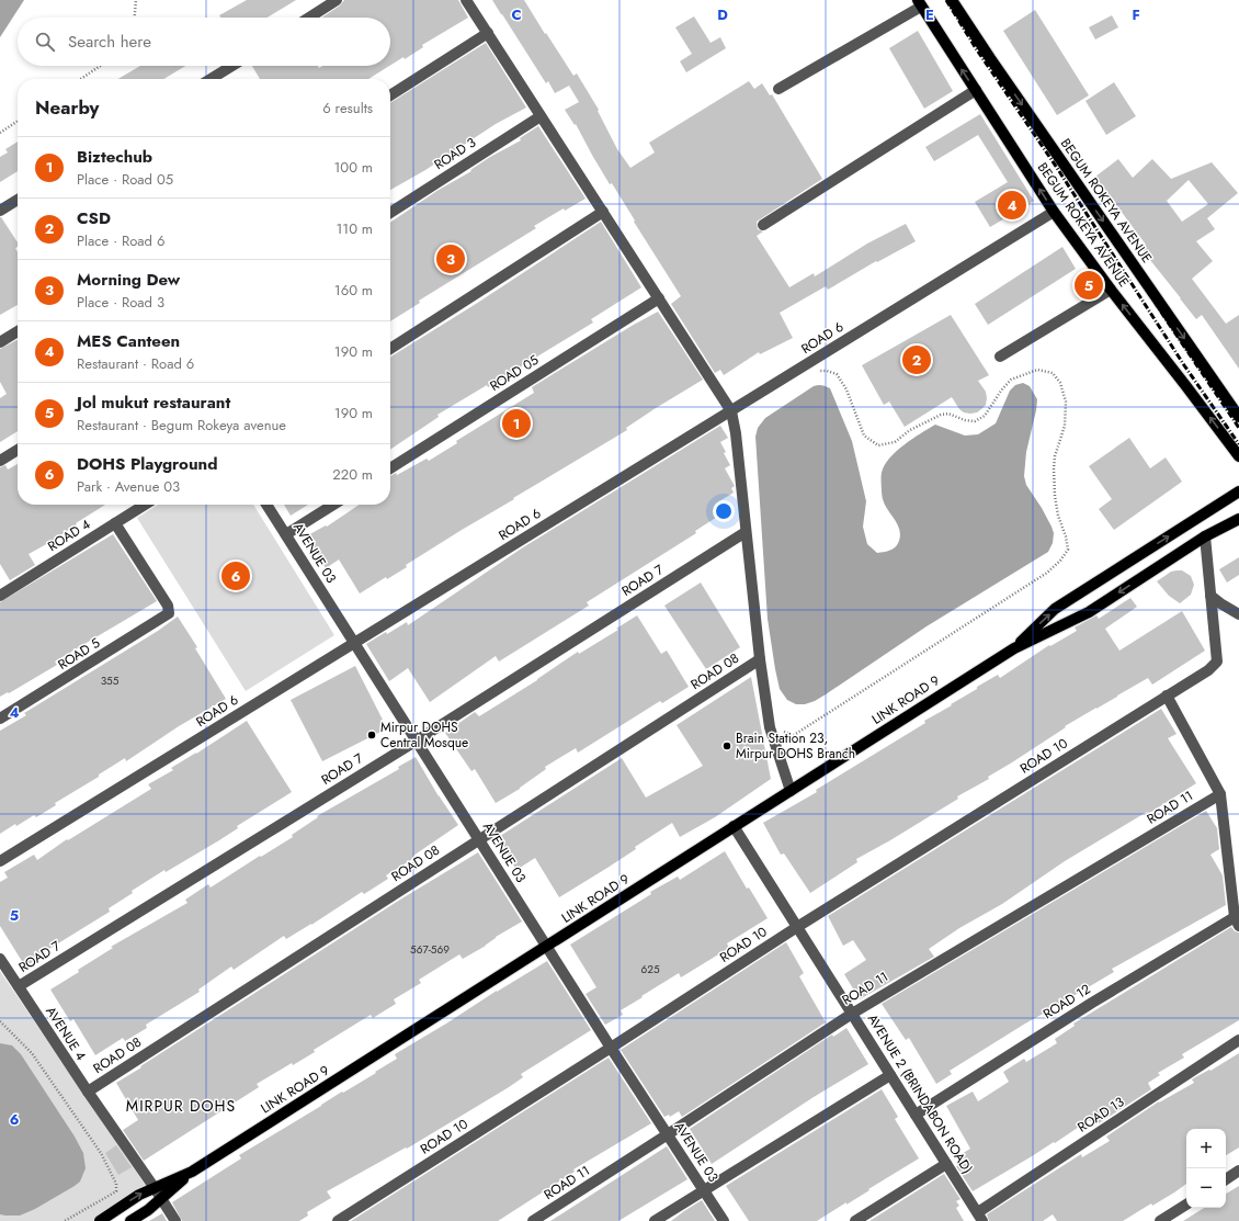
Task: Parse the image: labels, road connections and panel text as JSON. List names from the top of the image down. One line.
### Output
{"streets":{"main road":["BEGUM ROKEYA AVENUE","LINK ROAD 9"],"street":["ROAD 3","ROAD 6","ROAD 05","ROAD 4","AVENUE 03","ROAD 7","ROAD 5","ROAD 08","ROAD 10","ROAD 11","ROAD 12","AVENUE 4","AVENUE 2 (BRINDABON ROAD)","ROAD 13"]},"crossings":[["BEGUM ROKEYA AVENUE","ROAD 6"],["ROAD 6","AVENUE 03"],["ROAD 4","ROAD 5"],["AVENUE 03","ROAD 7"],["AVENUE 03","ROAD 08"],["AVENUE 03","LINK ROAD 9"],["AVENUE 03","ROAD 10"],["AVENUE 03","ROAD 11"],["ROAD 7","AVENUE 4"],["ROAD 08","AVENUE 4"],["LINK ROAD 9","AVENUE 4"],["LINK ROAD 9","AVENUE 2 (BRINDABON ROAD)"],["ROAD 10","AVENUE 2 (BRINDABON ROAD)"],["ROAD 11","AVENUE 2 (BRINDABON ROAD)"],["ROAD 12","AVENUE 2 (BRINDABON ROAD)"],["AVENUE 2 (BRINDABON ROAD)","ROAD 13"]],"districts":["MIRPUR DOHS"],"places":["Mirpur DOHS Central Mosque","Brain Station 23, Mirpur DOHS Branch"],"house_numbers":["355","567-569","625"],"page":{"search":"Search here","heading":["Nearby","6 results"],"list":[{"mark":"1","name":"Biztechub","note":"Place · Road 05","value":"100 m"},{"mark":"2","name":"CSD","note":"Place · Road 6","value":"110 m"},{"mark":"3","name":"Morning Dew","note":"Place · Road 3","value":"160 m"},{"mark":"4","name":"MES Canteen","note":"Restaurant · Road 6","value":"190 m"},{"mark":"5","name":"Jol mukut restaurant","note":"Restaurant · Begum Rokeya avenue","value":"190 m"},{"mark":"6","name":"DOHS Playground","note":"Park · Avenue 03","value":"220 m"}],"pins":["4","3","5","2","1","6"],"map_buttons":["+","−"]},"grid":{"columns":["C","D","E","F"],"rows":["4","5","6"]}}
